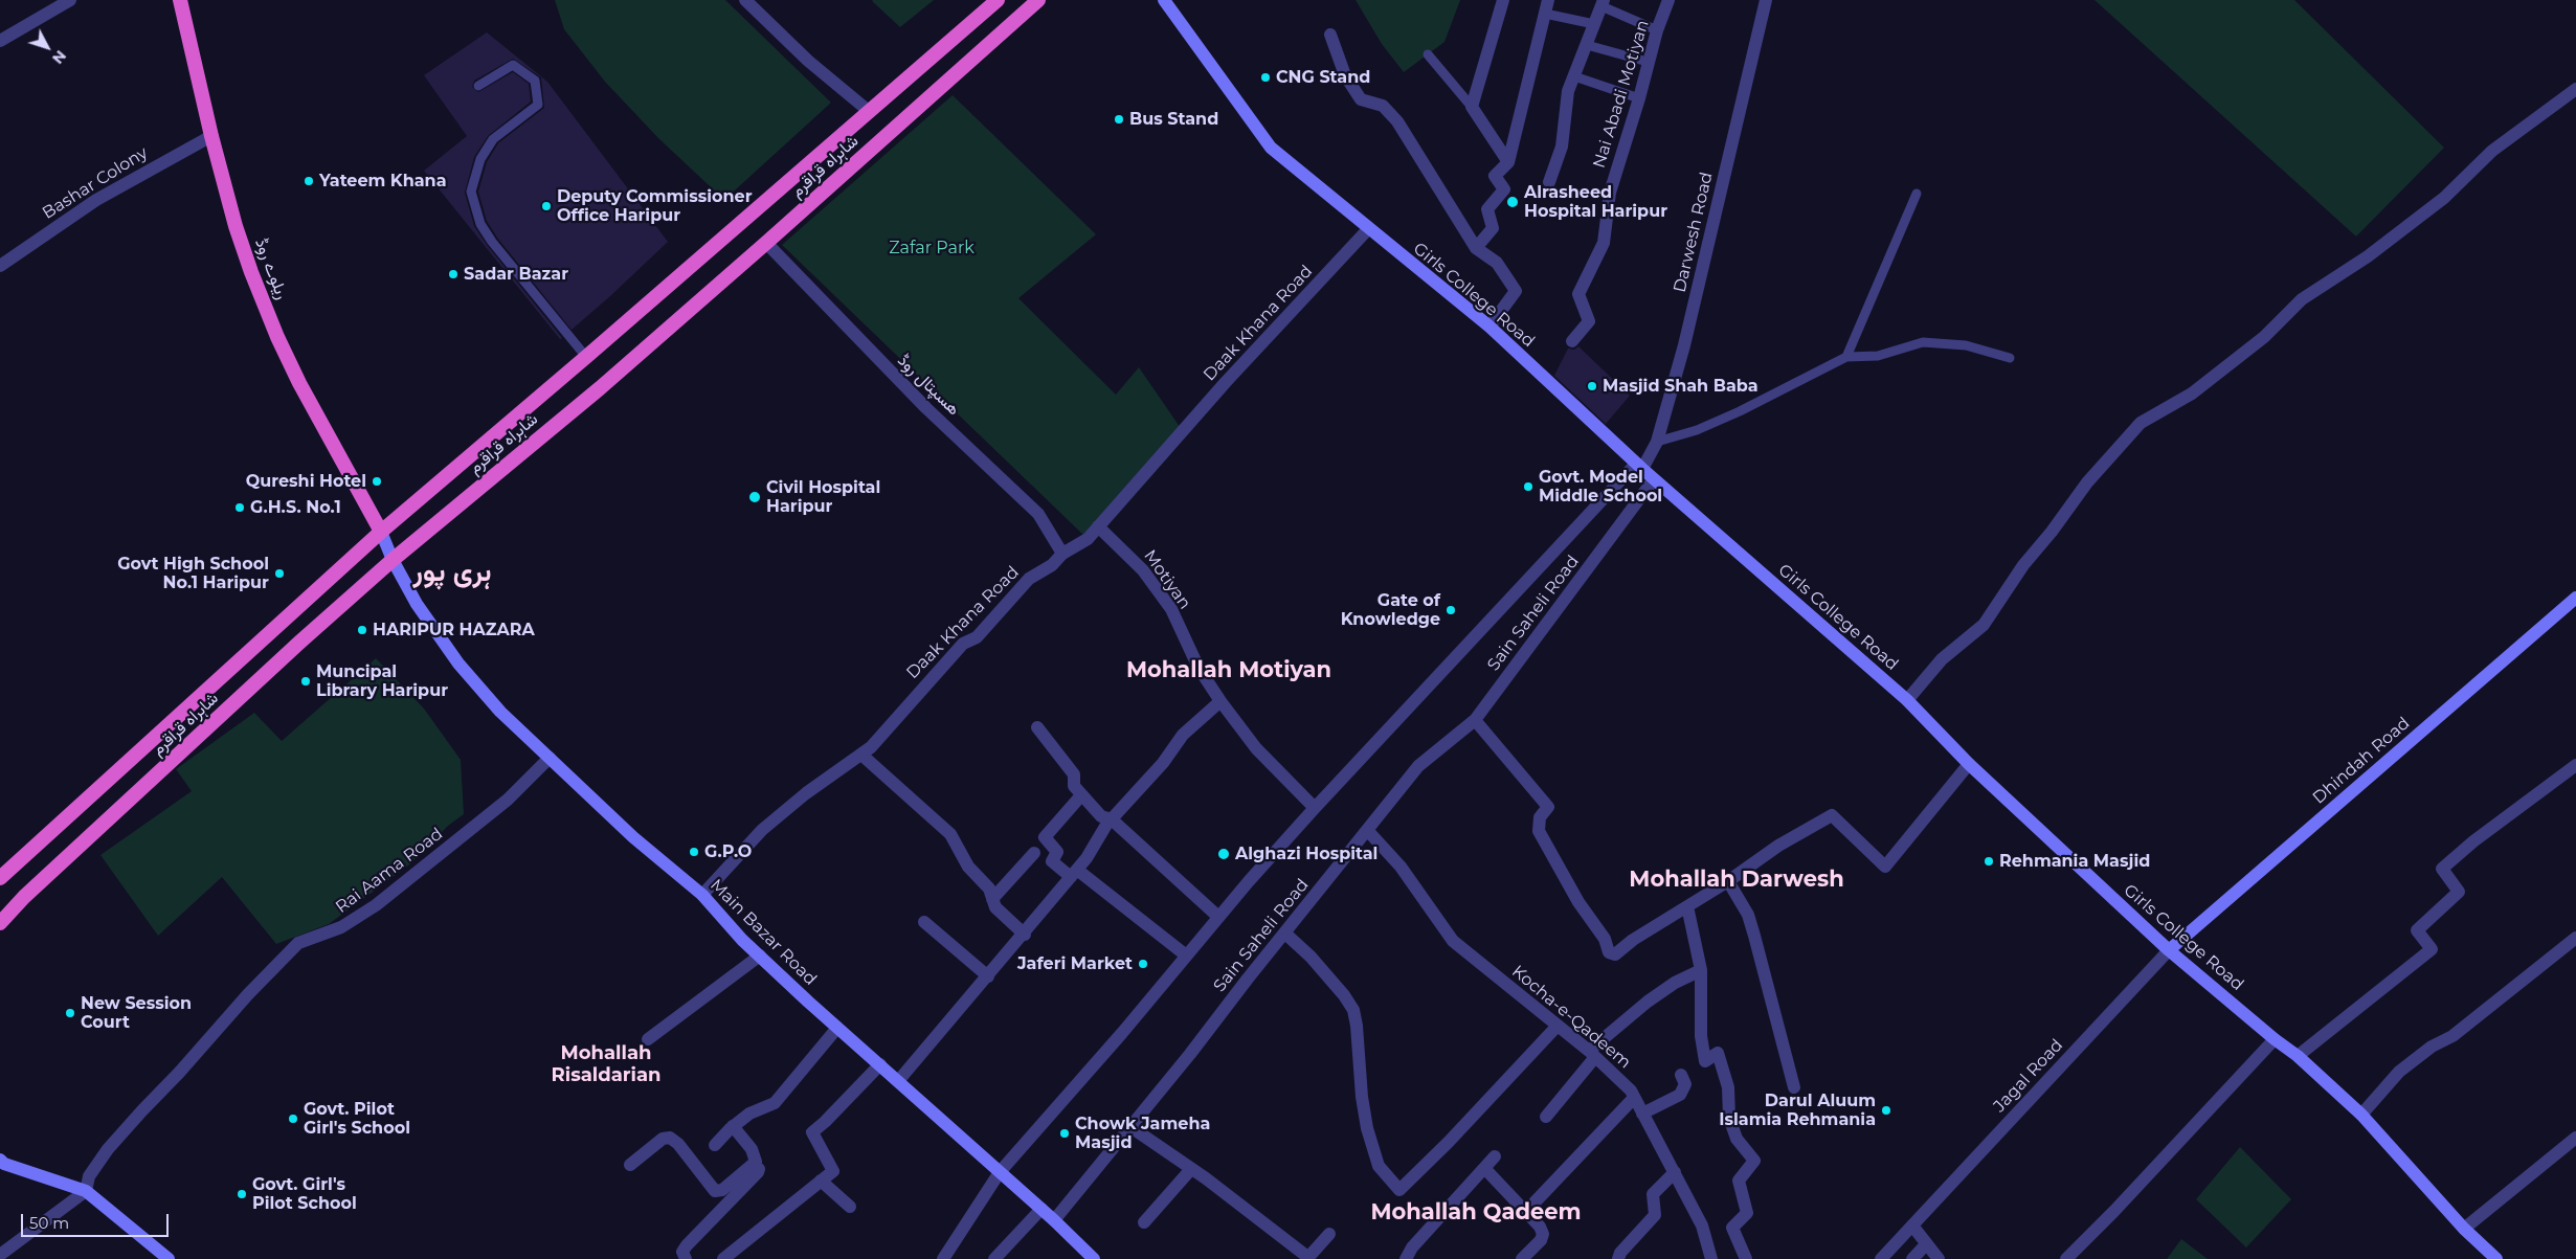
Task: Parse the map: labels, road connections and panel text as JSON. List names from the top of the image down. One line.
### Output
{"streets":{"highway":["شاہراہ قراقرم","ریلوے روڈ"],"main road":["Girls College Road","Dhindah Road","Main Bazar Road"],"street":["Nai Abadi Motiyan","Bashar Colony","Darwesh Road","Daak Khana Road","ھسپتال روڈ","Motiyan","Sain Saheli Road","Rai Aama Road","Kocha-e-Qadeem","Jagal Road"]},"crossings":[["شاہراہ قراقرم","ریلوے روڈ"],["شاہراہ قراقرم","ھسپتال روڈ"],["شاہراہ قراقرم","Main Bazar Road"],["Bashar Colony","ریلوے روڈ"],["Darwesh Road","Girls College Road"],["Darwesh Road","Sain Saheli Road"],["ریلوے روڈ","Main Bazar Road"],["Girls College Road","Daak Khana Road"],["Girls College Road","Sain Saheli Road"],["Girls College Road","Dhindah Road"],["Girls College Road","Jagal Road"],["Daak Khana Road","ھسپتال روڈ"],["Daak Khana Road","Motiyan"],["Daak Khana Road","Main Bazar Road"],["Motiyan","Sain Saheli Road"],["Sain Saheli Road","Main Bazar Road"],["Sain Saheli Road","Kocha-e-Qadeem"],["Dhindah Road","Jagal Road"],["Rai Aama Road","Main Bazar Road"]],"districts":["ہری پور","Mohallah Motiyan","Mohallah Darwesh","Mohallah Risaldarian","Mohallah Qadeem"],"parks":["Zafar Park"],"places":["CNG Stand","Bus Stand","Yateem Khana","Alrasheed Hospital Haripur","Deputy Commissioner Office Haripur","Sadar Bazar","Masjid Shah Baba","Qureshi Hotel","Govt. Model Middle School","Civil Hospital Haripur","G.H.S. No.1","Govt High School No.1 Haripur","Gate of Knowledge","HARIPUR HAZARA","Muncipal Library Haripur","G.P.O","Alghazi Hospital","Rehmania Masjid","Jaferi Market","New Session Court","Darul Aluum Islamia Rehmania","Govt. Pilot Girl's School","Chowk Jameha Masjid","Govt. Girl's Pilot School"],"scale_bar":"50 m","north":"bottom right"}
